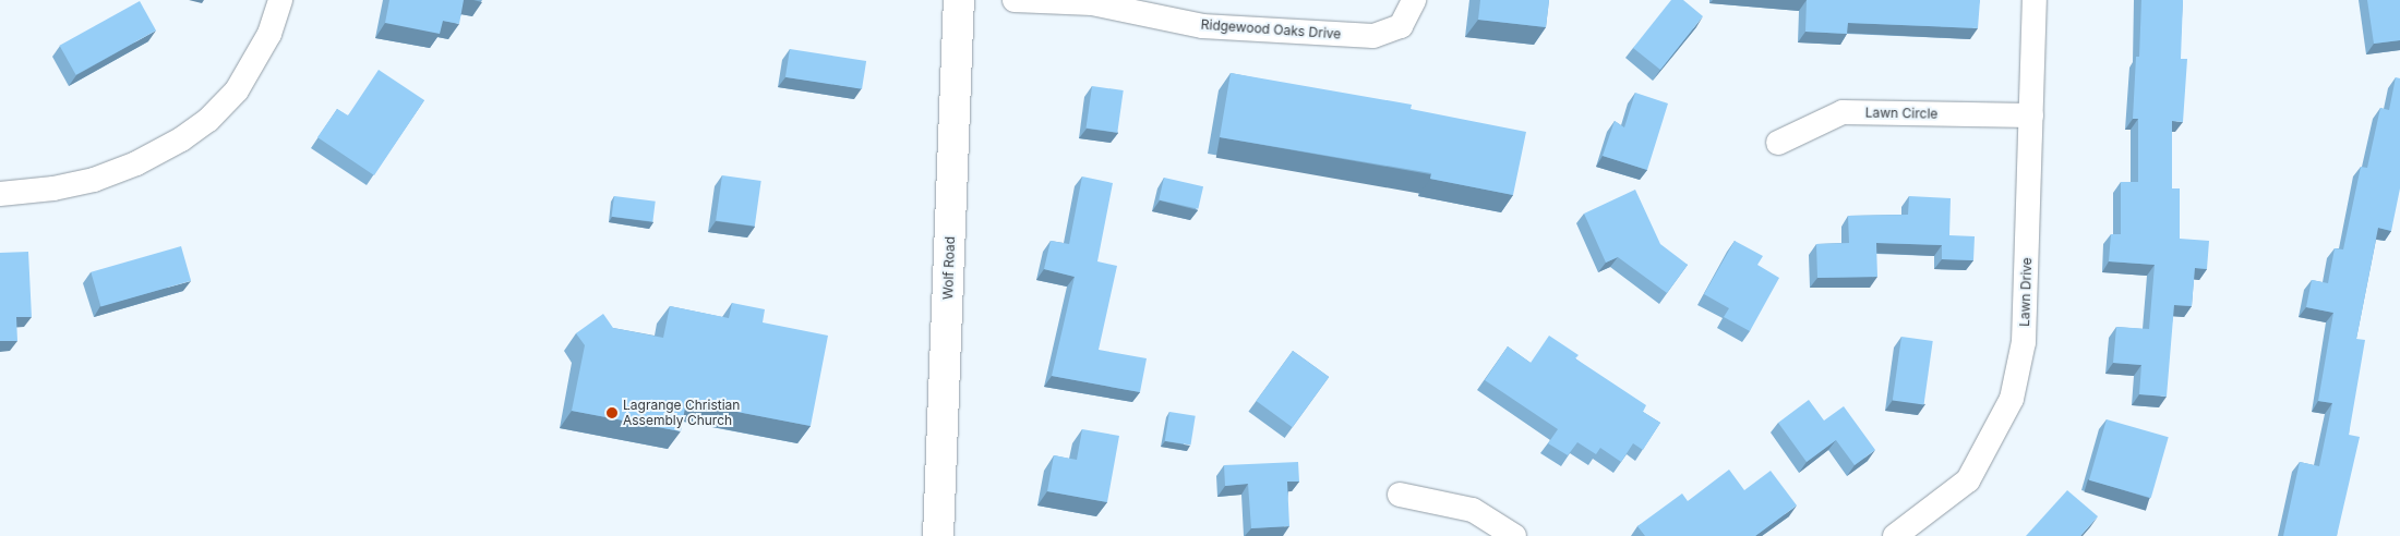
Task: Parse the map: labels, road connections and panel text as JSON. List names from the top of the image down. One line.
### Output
{"streets":{"main road":["Wolf Road"],"street":["Ridgewood Oaks Drive","Lawn Circle","Lawn Drive"]},"crossings":[["Lawn Circle","Lawn Drive"]],"places":["Lagrange Christian Assembly Church"]}
